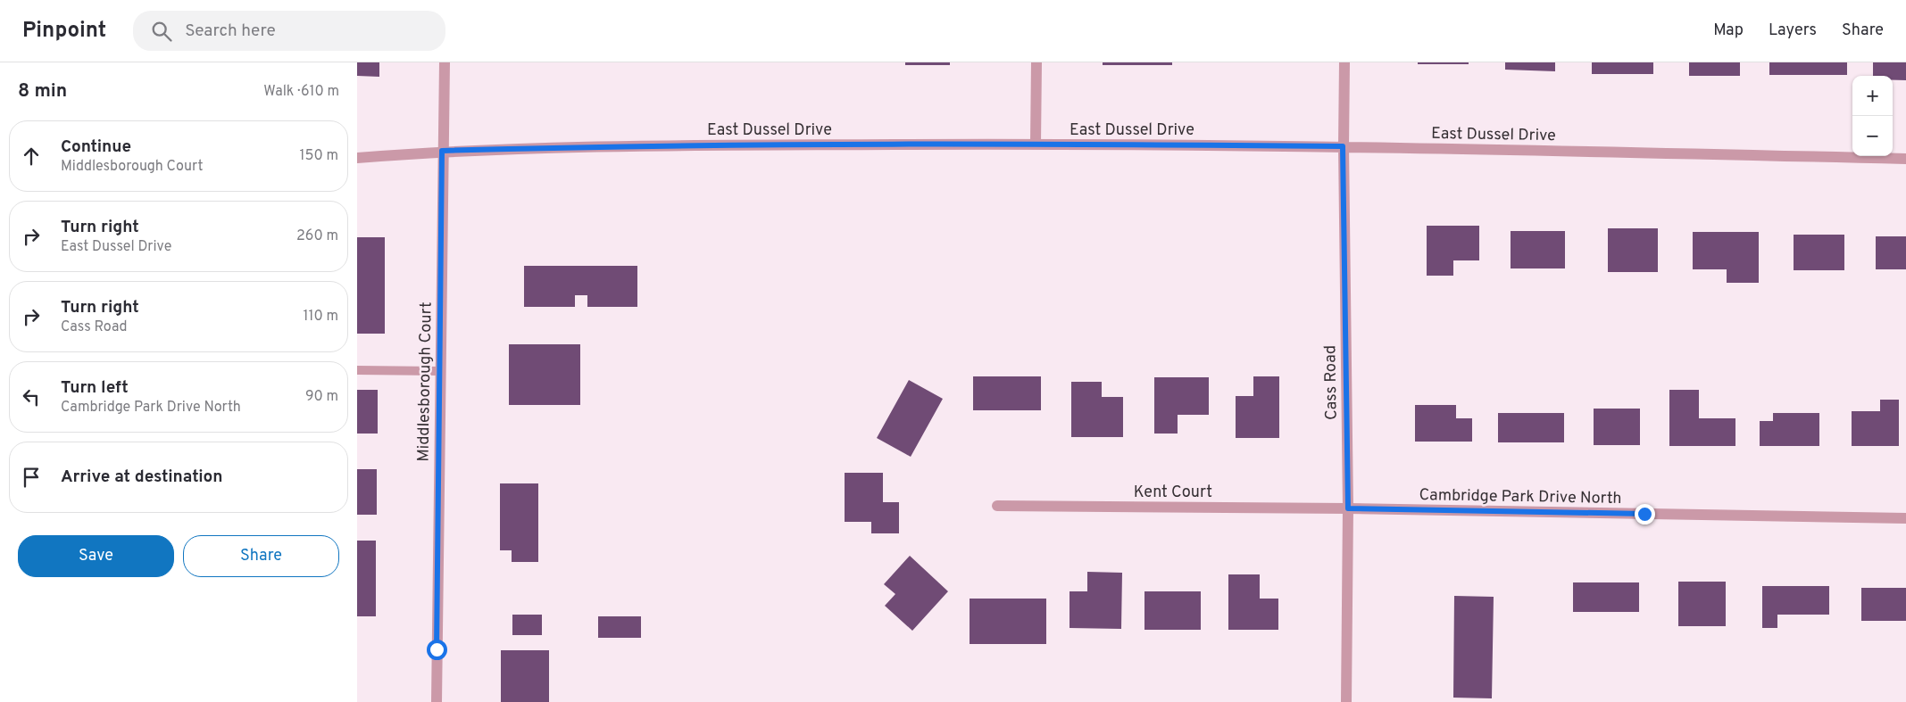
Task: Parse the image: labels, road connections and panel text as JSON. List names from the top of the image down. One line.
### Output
{"streets":{"street":["East Dussel Drive","Middlesborough Court","Cass Road","Kent Court","Cambridge Park Drive North"]},"crossings":[["East Dussel Drive","Middlesborough Court"],["East Dussel Drive","Cass Road"],["Cass Road","Kent Court"],["Cass Road","Cambridge Park Drive North"],["Kent Court","Cambridge Park Drive North"]],"page":{"header":"Pinpoint","search":"Search here","nav":["Map","Layers","Share"],"heading":["8 min","Walk · 610 m"],"map_buttons":["+","−"],"list":[["Continue","Middlesborough Court","150 m"],["Turn right","East Dussel Drive","260 m"],["Turn right","Cass Road","110 m"],["Turn left","Cambridge Park Drive North","90 m"],"Arrive at destination"],"buttons":["Save","Share"]}}
